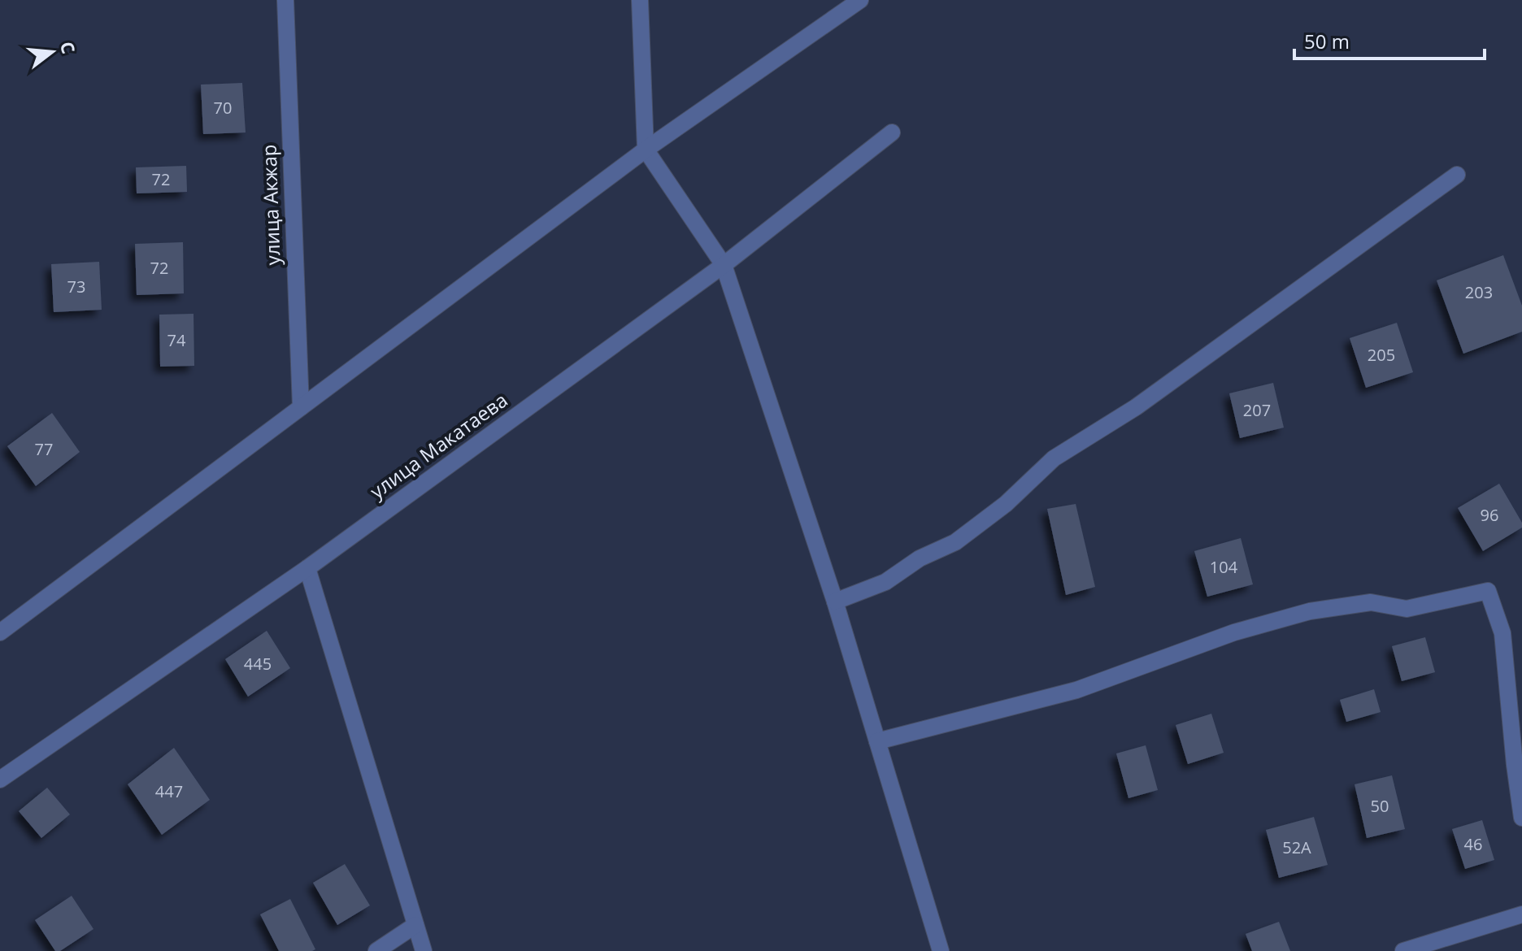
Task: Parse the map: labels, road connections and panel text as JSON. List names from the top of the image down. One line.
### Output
{"streets":{"street":["улица Акжар","улица Макатаева"]},"house_numbers":["70","72","72","73","203","74","205","207","77","96","104","445","447","50","46","52А"],"scale_bar":"50 m","north":"right"}
